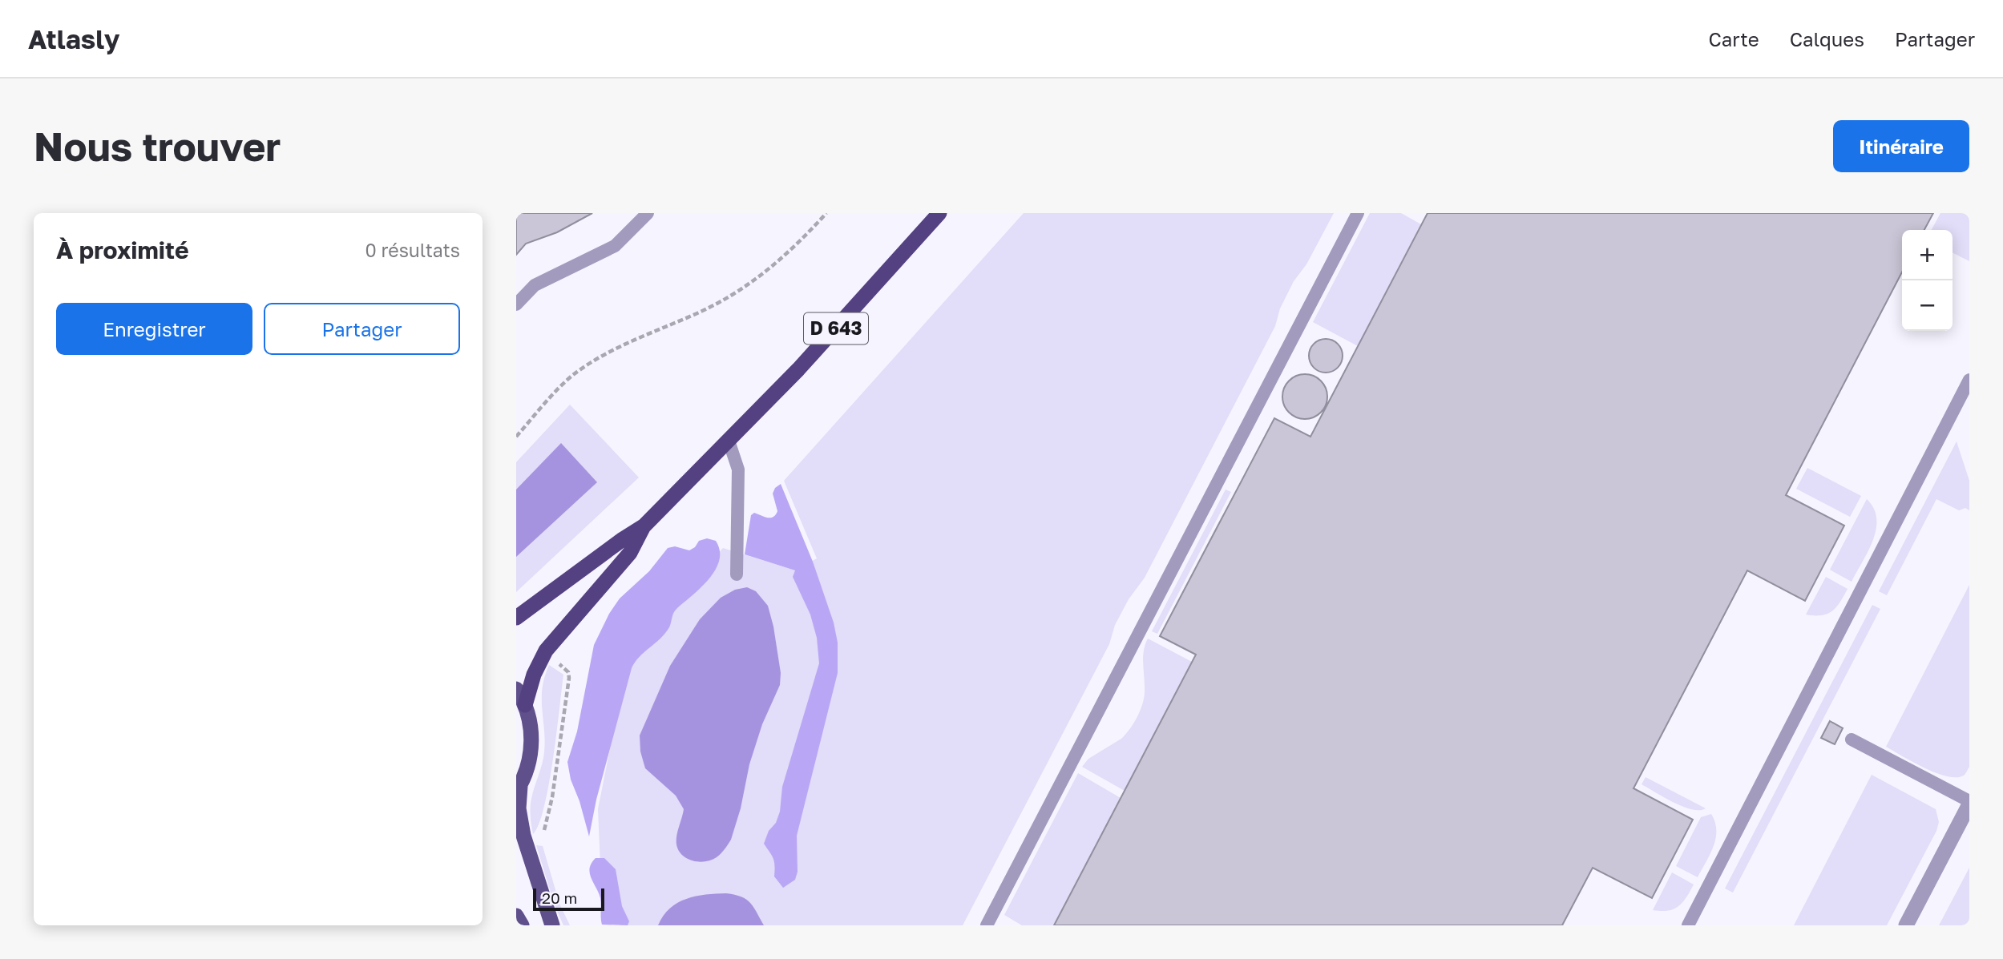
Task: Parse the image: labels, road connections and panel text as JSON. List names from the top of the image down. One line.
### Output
{"streets":{"highway":["D 643"]},"scale_bar":"20 m","page":{"header":"Atlasly","nav":["Carte","Calques","Partager"],"buttons":["Itinéraire",["Enregistrer","Partager"]],"title":"Nous trouver","heading":["À proximité","0 résultats"],"map_buttons":["+","−"],"scale":"20 m"}}
